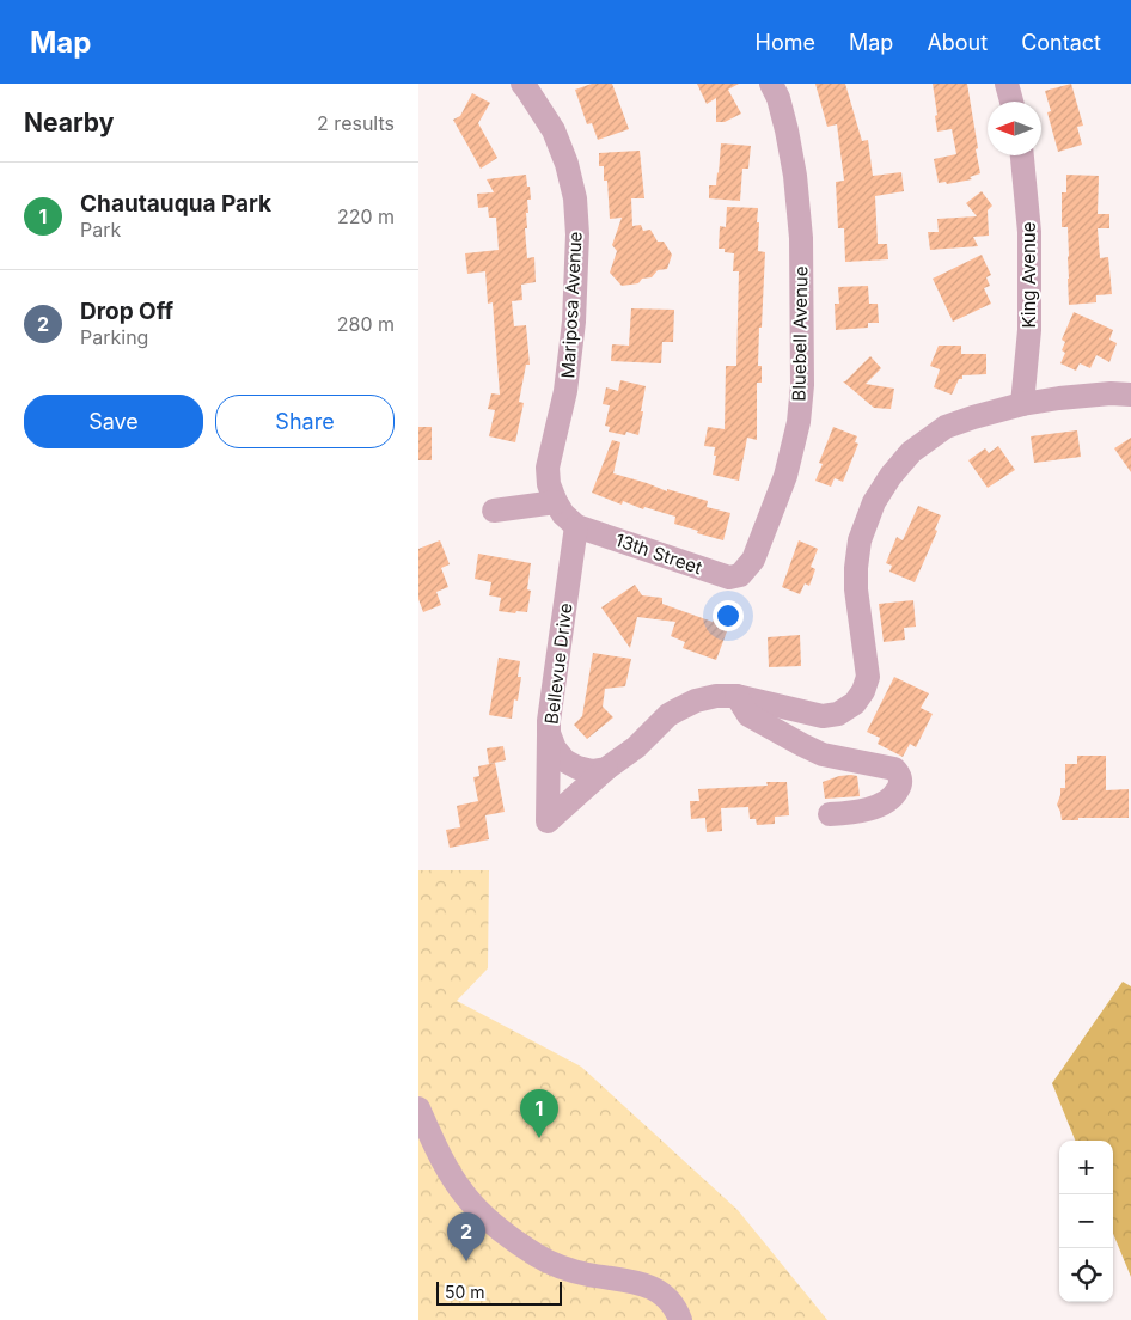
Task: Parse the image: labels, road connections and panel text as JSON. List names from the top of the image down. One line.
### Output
{"streets":{"street":["King Avenue","Mariposa Avenue","Bluebell Avenue","13th Street","Bellevue Drive"]},"crossings":[["Mariposa Avenue","13th Street"],["Mariposa Avenue","Bellevue Drive"],["Bluebell Avenue","13th Street"],["13th Street","Bellevue Drive"]],"scale_bar":"50 m","north":"left","page":{"header":"Map","nav":["Home","Map","About","Contact"],"heading":["Nearby","2 results"],"list":[{"mark":"1","name":"Chautauqua Park","note":"Park","value":"220 m"},{"mark":"2","name":"Drop Off","note":"Parking","value":"280 m"}],"buttons":["Save","Share"],"pins":["1","2"],"map_buttons":["+","−"],"scale":"50 m"}}
